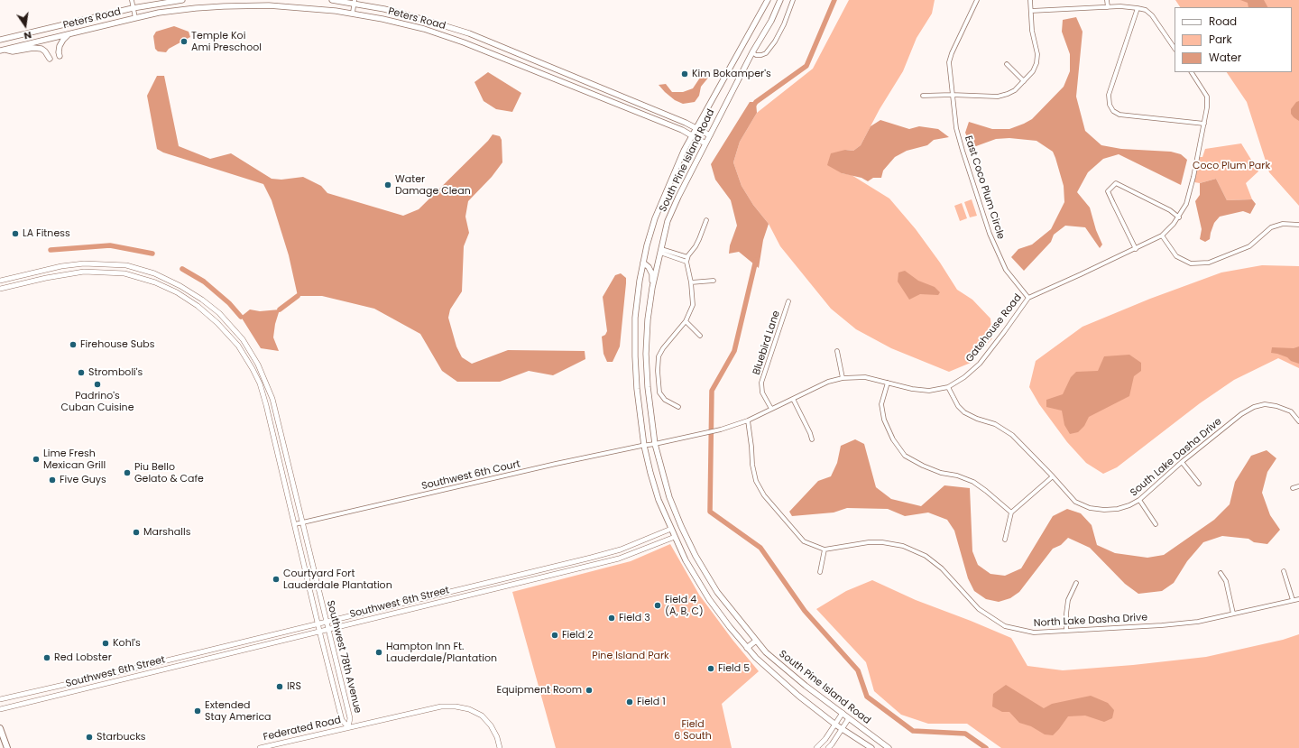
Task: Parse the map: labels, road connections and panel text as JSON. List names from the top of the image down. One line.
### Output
{"streets":{"main road":["Peters Road","South Pine Island Road"],"street":["East Coco Plum Circle","Gatehouse Road","Bluebird Lane","South Lake Dasha Drive","Southwest 6th Court","Southwest 6th Street","North Lake Dasha Drive","Southwest 78th Avenue","Federated Road"]},"crossings":[["Peters Road","South Pine Island Road"],["South Pine Island Road","Gatehouse Road"],["South Pine Island Road","Southwest 6th Court"],["South Pine Island Road","Southwest 6th Street"],["East Coco Plum Circle","Gatehouse Road"],["Gatehouse Road","Bluebird Lane"],["Gatehouse Road","South Lake Dasha Drive"],["Gatehouse Road","Southwest 6th Court"],["Southwest 6th Court","Southwest 78th Avenue"],["Southwest 6th Street","Southwest 78th Avenue"],["Southwest 78th Avenue","Federated Road"]],"parks":["Coco Plum Park","Pine Island Park","Field 6 South"],"places":["Temple Koi Ami Preschool","Kim Bokamper's","Water Damage Clean","LA Fitness","Firehouse Subs","Stromboli's","Padrino's Cuban Cuisine","Lime Fresh Mexican Grill","Piu Bello Gelato & Cafe","Five Guys","Marshalls","Courtyard Fort Lauderdale Plantation","Field 4 (A, B, C)","Field 3","Field 2","Kohl's","Hampton Inn Ft. Lauderdale/Plantation","Red Lobster","Field 5","IRS","Equipment Room","Field 1","Extended Stay America","Starbucks"],"legend":["Road","Park","Water"],"north":"bottom"}
